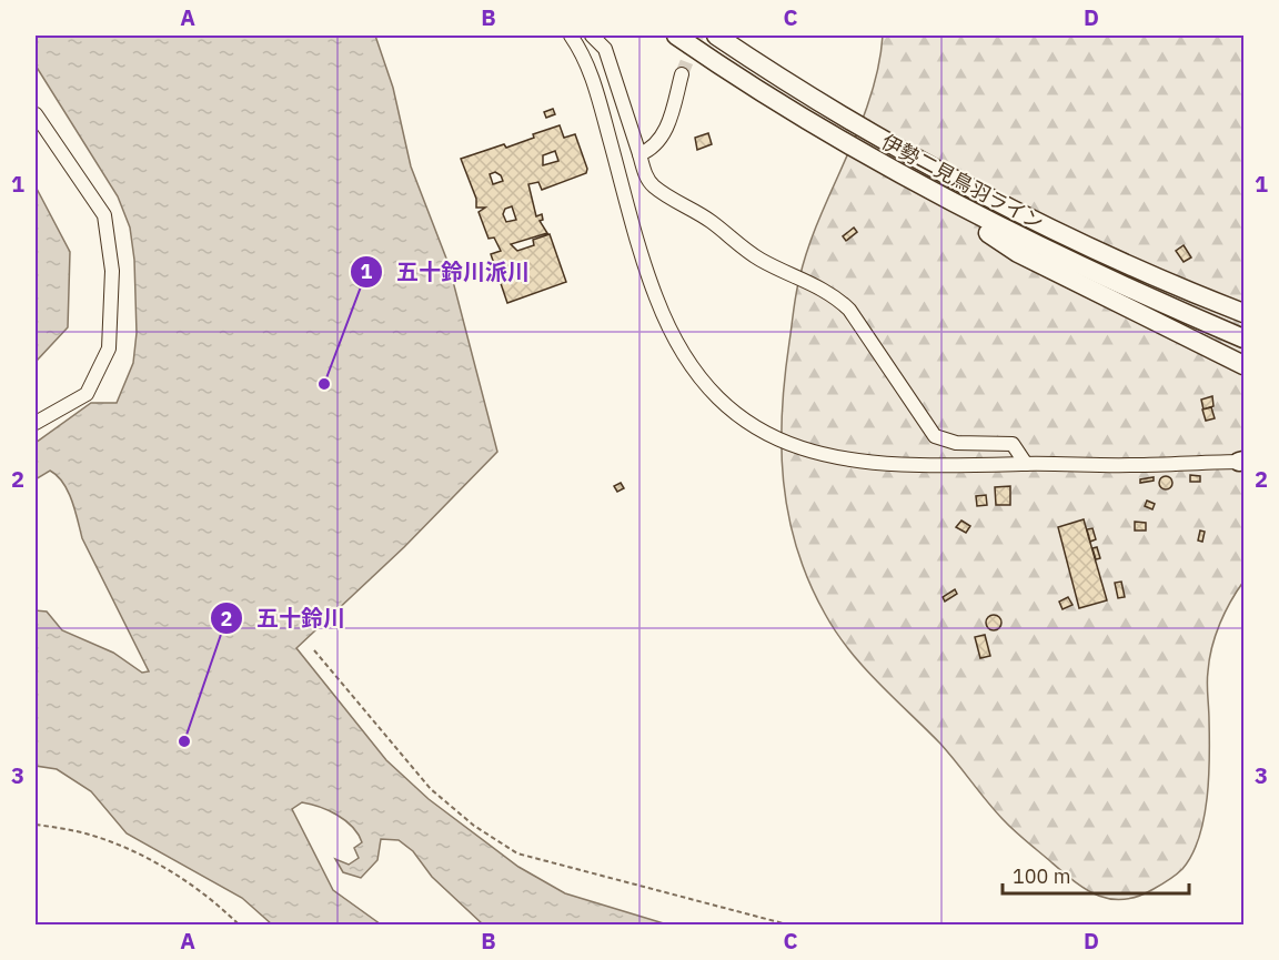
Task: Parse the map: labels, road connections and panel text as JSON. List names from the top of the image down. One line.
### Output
{"streets":{"main road":["伊勢二見鳥羽ライン"]},"places":["五十鈴川派川","五十鈴川"],"scale_bar":"100 m","grid":{"columns":["A","B","C","D"],"rows":["1","2","3"]}}
